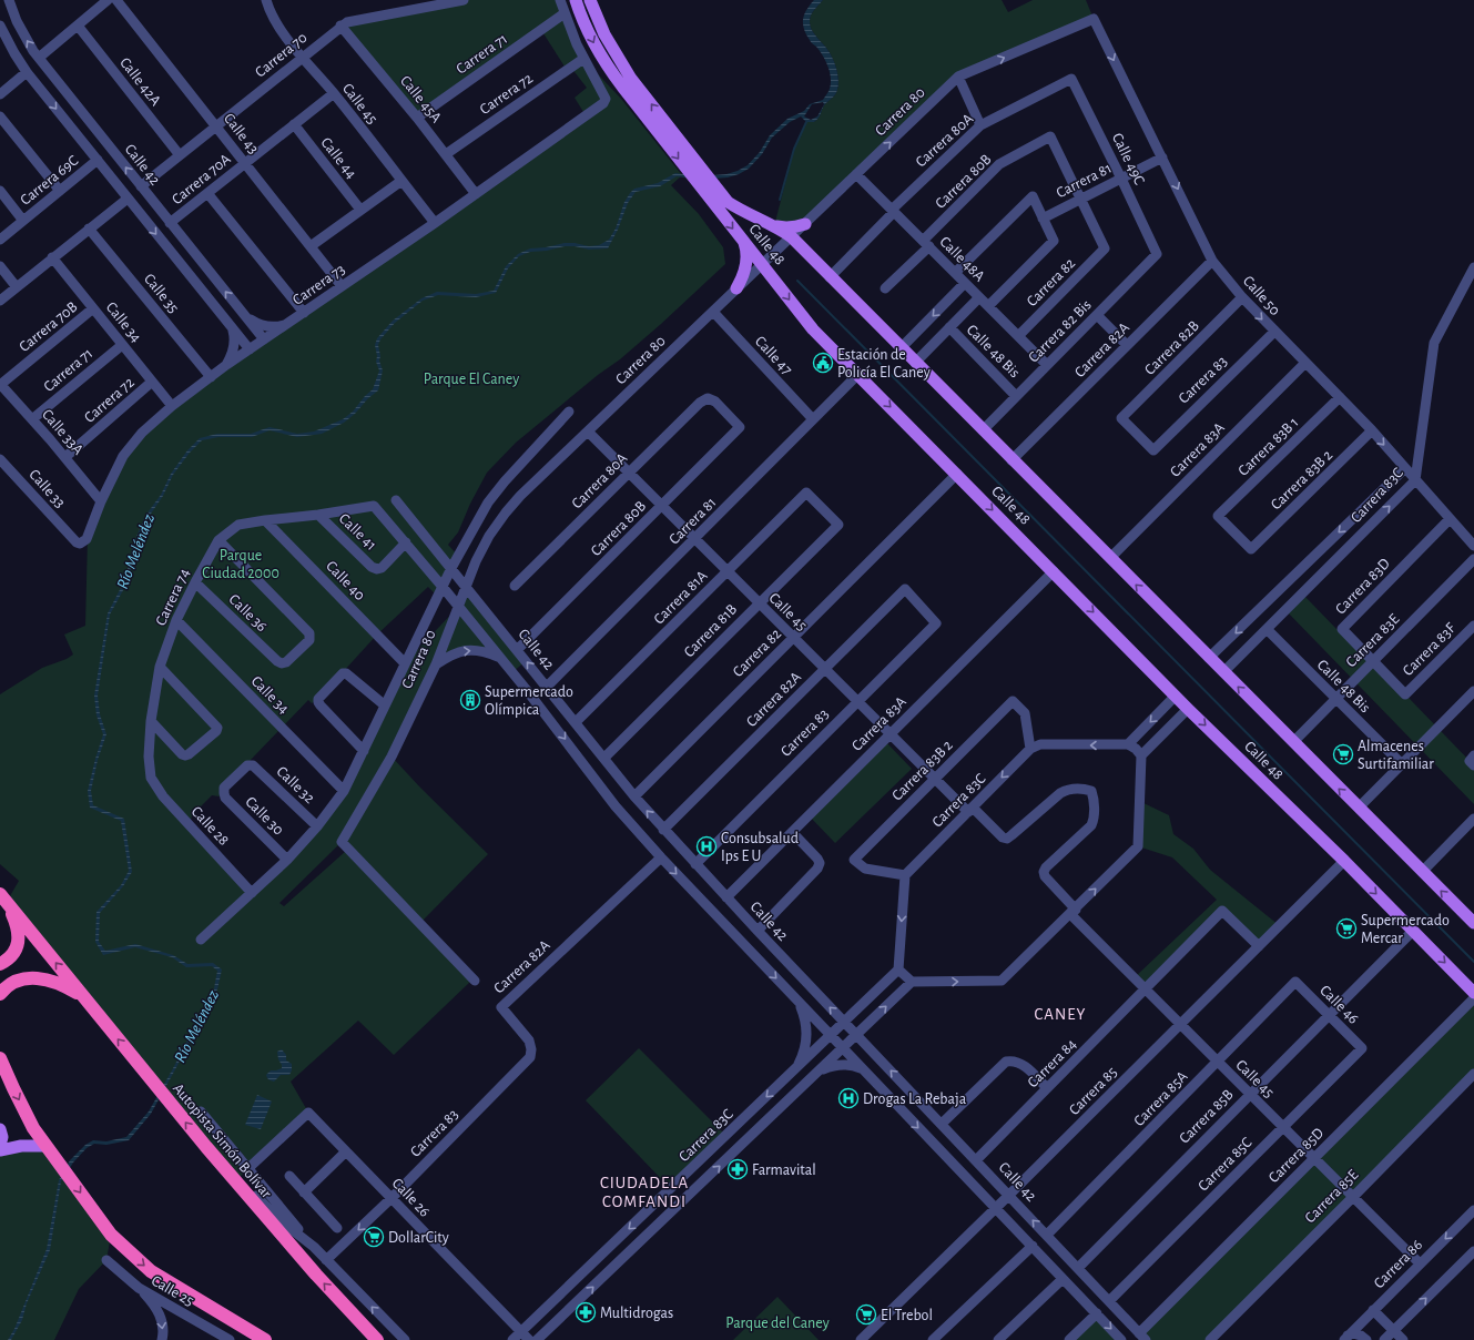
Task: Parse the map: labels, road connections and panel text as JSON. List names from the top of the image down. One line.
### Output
{"streets":{"highway":["Autopista Simón Bolívar"],"main road":["Calle 48"],"street":["Carrera 71","Carrera 70","Calle 42A","Carrera 72","Calle 45A","Calle 45","Carrera 80","Calle 43","Carrera 80A","Calle 44","Calle 49C","Calle 42","Carrera 70A","Carrera 69C","Carrera 81","Carrera 80B","Calle 48A","Carrera 82","Carrera 73","Calle 35","Calle 50","Calle 34","Carrera 70B","Carrera 82 Bis","Carrera 82B","Carrera 82A","Calle 48 Bis","Calle 47","Carrera 83","Calle 33A","Carrera 83B 1","Carrera 83A","Carrera 83B 2","Calle 33","Carrera 83C","Calle 41","Calle 40","Carrera 83D","Carrera 74","Carrera 81A","Calle 36","Carrera 81B","Carrera 83E","Carrera 83F","Calle 32","Calle 30","Calle 28","Calle 46","Carrera 84","Carrera 85","Carrera 85A","Carrera 85B","Carrera 85D","Carrera 85C","Carrera 85E","Calle 26","Carrera 86","Calle 25"]},"crossings":[["Carrera 71","Calle 45A"],["Carrera 71","Calle 34"],["Carrera 71","Calle 33A"],["Carrera 70","Calle 42A"],["Carrera 70","Calle 45A"],["Carrera 70","Calle 45"],["Carrera 70","Calle 43"],["Carrera 70","Calle 42"],["Carrera 72","Calle 45A"],["Carrera 72","Carrera 73"],["Carrera 72","Calle 34"],["Carrera 72","Calle 33A"],["Calle 45A","Carrera 73"],["Calle 45","Carrera 80"],["Calle 45","Carrera 80A"],["Calle 45","Carrera 70A"],["Calle 45","Carrera 81"],["Calle 45","Carrera 80B"],["Calle 45","Carrera 82"],["Calle 45","Carrera 73"],["Calle 45","Carrera 82A"],["Calle 45","Carrera 83"],["Calle 45","Carrera 83A"],["Calle 45","Carrera 83B 2"],["Calle 45","Carrera 83C"],["Calle 45","Carrera 81A"],["Calle 45","Carrera 81B"],["Calle 45","Carrera 84"],["Calle 45","Carrera 85"],["Calle 45","Carrera 85A"],["Calle 45","Carrera 85B"],["Calle 45","Carrera 85D"],["Calle 45","Carrera 85C"],["Calle 45","Carrera 85E"],["Calle 45","Carrera 86"],["Carrera 80","Calle 42"],["Carrera 80","Calle 48"],["Carrera 80","Calle 48A"],["Carrera 80","Calle 50"],["Carrera 80","Calle 34"],["Carrera 80","Calle 47"],["Carrera 80","Calle 40"],["Carrera 80","Calle 32"],["Carrera 80","Calle 30"],["Carrera 80","Calle 28"],["Calle 43","Carrera 70A"],["Calle 43","Carrera 73"],["Carrera 80A","Calle 49C"],["Carrera 80A","Carrera 80B"],["Carrera 80A","Calle 48"],["Carrera 80A","Calle 48A"],["Calle 44","Carrera 70A"],["Calle 49C","Carrera 81"],["Calle 49C","Carrera 82 Bis"],["Calle 42","Carrera 70A"],["Calle 42","Carrera 81"],["Calle 42","Carrera 80B"],["Calle 42","Carrera 82"],["Calle 42","Carrera 73"],["Calle 42","Carrera 82A"],["Calle 42","Carrera 83"],["Calle 42","Carrera 83A"],["Calle 42","Carrera 83C"],["Calle 42","Carrera 81A"],["Calle 42","Carrera 81B"],["Calle 42","Carrera 84"],["Calle 42","Carrera 85"],["Calle 42","Carrera 85A"],["Calle 42","Carrera 85B"],["Calle 42","Carrera 85D"],["Calle 42","Carrera 85C"],["Carrera 81","Carrera 80B"],["Carrera 81","Calle 48"],["Carrera 81","Carrera 82"],["Carrera 81","Calle 50"],["Carrera 81","Calle 47"],["Carrera 80B","Calle 48A"],["Carrera 80B","Carrera 82"],["Calle 48","Carrera 82"],["Calle 48","Carrera 82 Bis"],["Calle 48","Carrera 82A"],["Calle 48","Carrera 83A"],["Calle 48","Carrera 83C"],["Calle 48","Carrera 83E"],["Calle 48","Carrera 85"],["Calle 48","Carrera 85B"],["Calle 48A","Carrera 82"],["Calle 48A","Carrera 82 Bis"],["Carrera 73","Calle 35"],["Carrera 73","Calle 34"],["Carrera 73","Calle 33A"],["Carrera 73","Calle 33"],["Calle 50","Carrera 82B"],["Calle 50","Carrera 82A"],["Calle 50","Carrera 83"],["Calle 50","Carrera 83B 1"],["Calle 50","Carrera 83A"],["Calle 50","Carrera 83B 2"],["Calle 50","Carrera 83C"],["Calle 50","Carrera 83D"],["Calle 34","Carrera 70B"],["Calle 34","Carrera 74"],["Carrera 70B","Calle 33A"],["Carrera 82 Bis","Calle 48 Bis"],["Carrera 82B","Carrera 83"],["Carrera 82A","Carrera 83"],["Calle 48 Bis","Carrera 83C"],["Calle 48 Bis","Carrera 83E"],["Carrera 83","Calle 26"],["Carrera 83B 1","Carrera 83B 2"],["Carrera 83B 2","Carrera 83C"],["Carrera 83C","Calle 26"],["Calle 41","Carrera 74"],["Calle 40","Carrera 74"],["Carrera 83D","Carrera 83E"],["Carrera 83D","Carrera 83F"],["Carrera 74","Calle 36"],["Carrera 74","Calle 28"],["Carrera 81A","Carrera 81B"],["Calle 32","Calle 30"],["Calle 46","Carrera 85A"],["Calle 46","Carrera 85B"],["Calle 46","Carrera 85C"],["Carrera 84","Carrera 85"]],"one_way":["Calle 50"],"districts":["CANEY","CIUDADELA COMFANDI"],"water":["Río Meléndez"],"parks":["Parque El Caney","Parque Ciudad 2000","Parque del Caney"],"places":{"public building":["Estación de Policía El Caney"],"building":["Supermercado Olímpica"],"supermarket":["Almacenes Surtifamiliar","Supermercado Mercar","DollarCity","El Trebol"],"hospital":["Consubsalud Ips E U","Drogas La Rebaja"],"pharmacy":["Farmavital","Multidrogas"]}}
